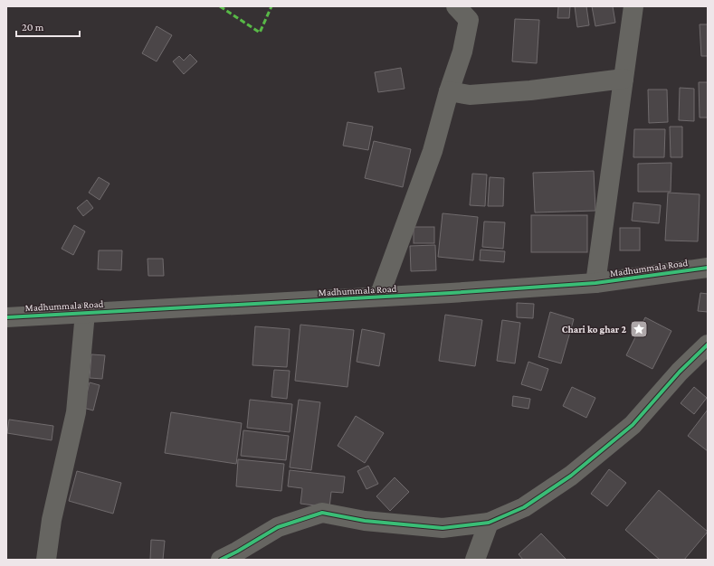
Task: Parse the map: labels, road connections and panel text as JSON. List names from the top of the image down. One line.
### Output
{"streets":{"street":["Madhummala Road"]},"places":{"place":["Chari ko ghar 2"]},"scale_bar":"20 m"}
